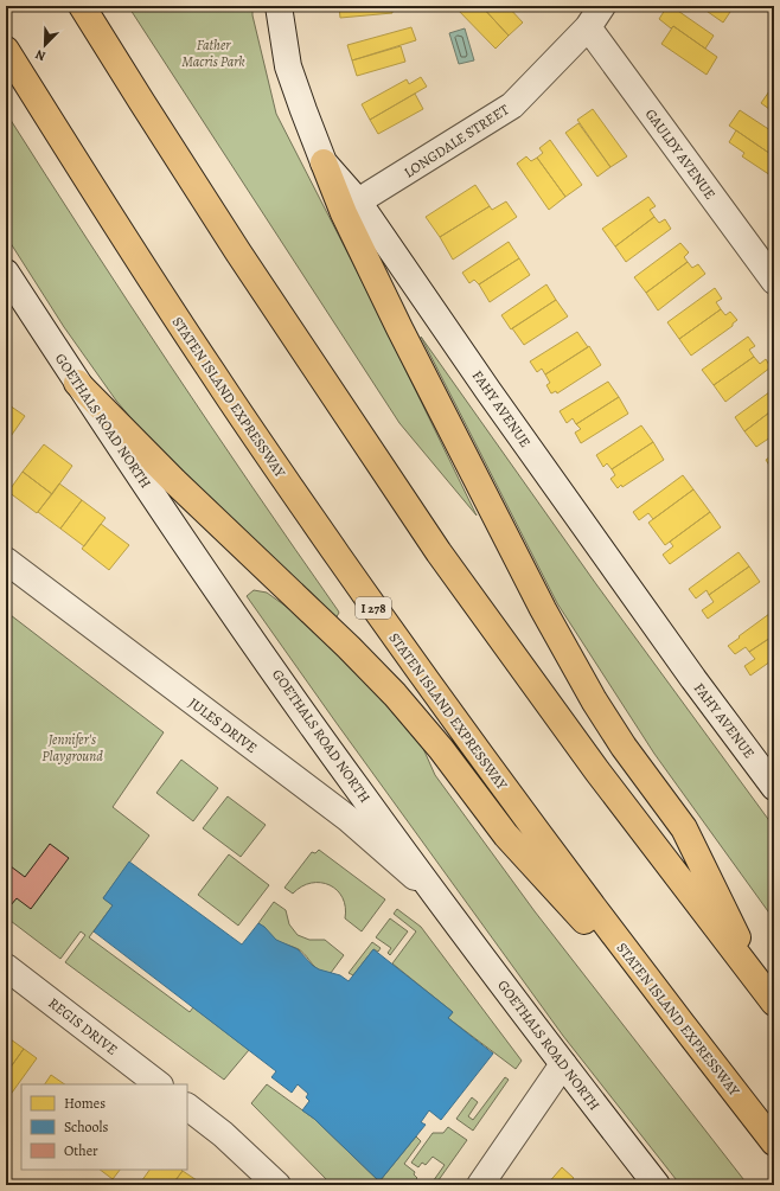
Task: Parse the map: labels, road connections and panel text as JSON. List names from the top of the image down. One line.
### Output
{"streets":{"highway":["STATEN ISLAND EXPRESSWAY","I 278"],"street":["LONGDALE STREET","GAULDY AVENUE","FAHY AVENUE","GOETHALS ROAD NORTH","JULES DRIVE","REGIS DRIVE"]},"crossings":[["LONGDALE STREET","GAULDY AVENUE"],["LONGDALE STREET","FAHY AVENUE"],["GOETHALS ROAD NORTH","JULES DRIVE"]],"parks":["Father Macris Park","Jennifer's Playground"],"legend":["Homes","Schools","Other"],"north":"bottom left"}
